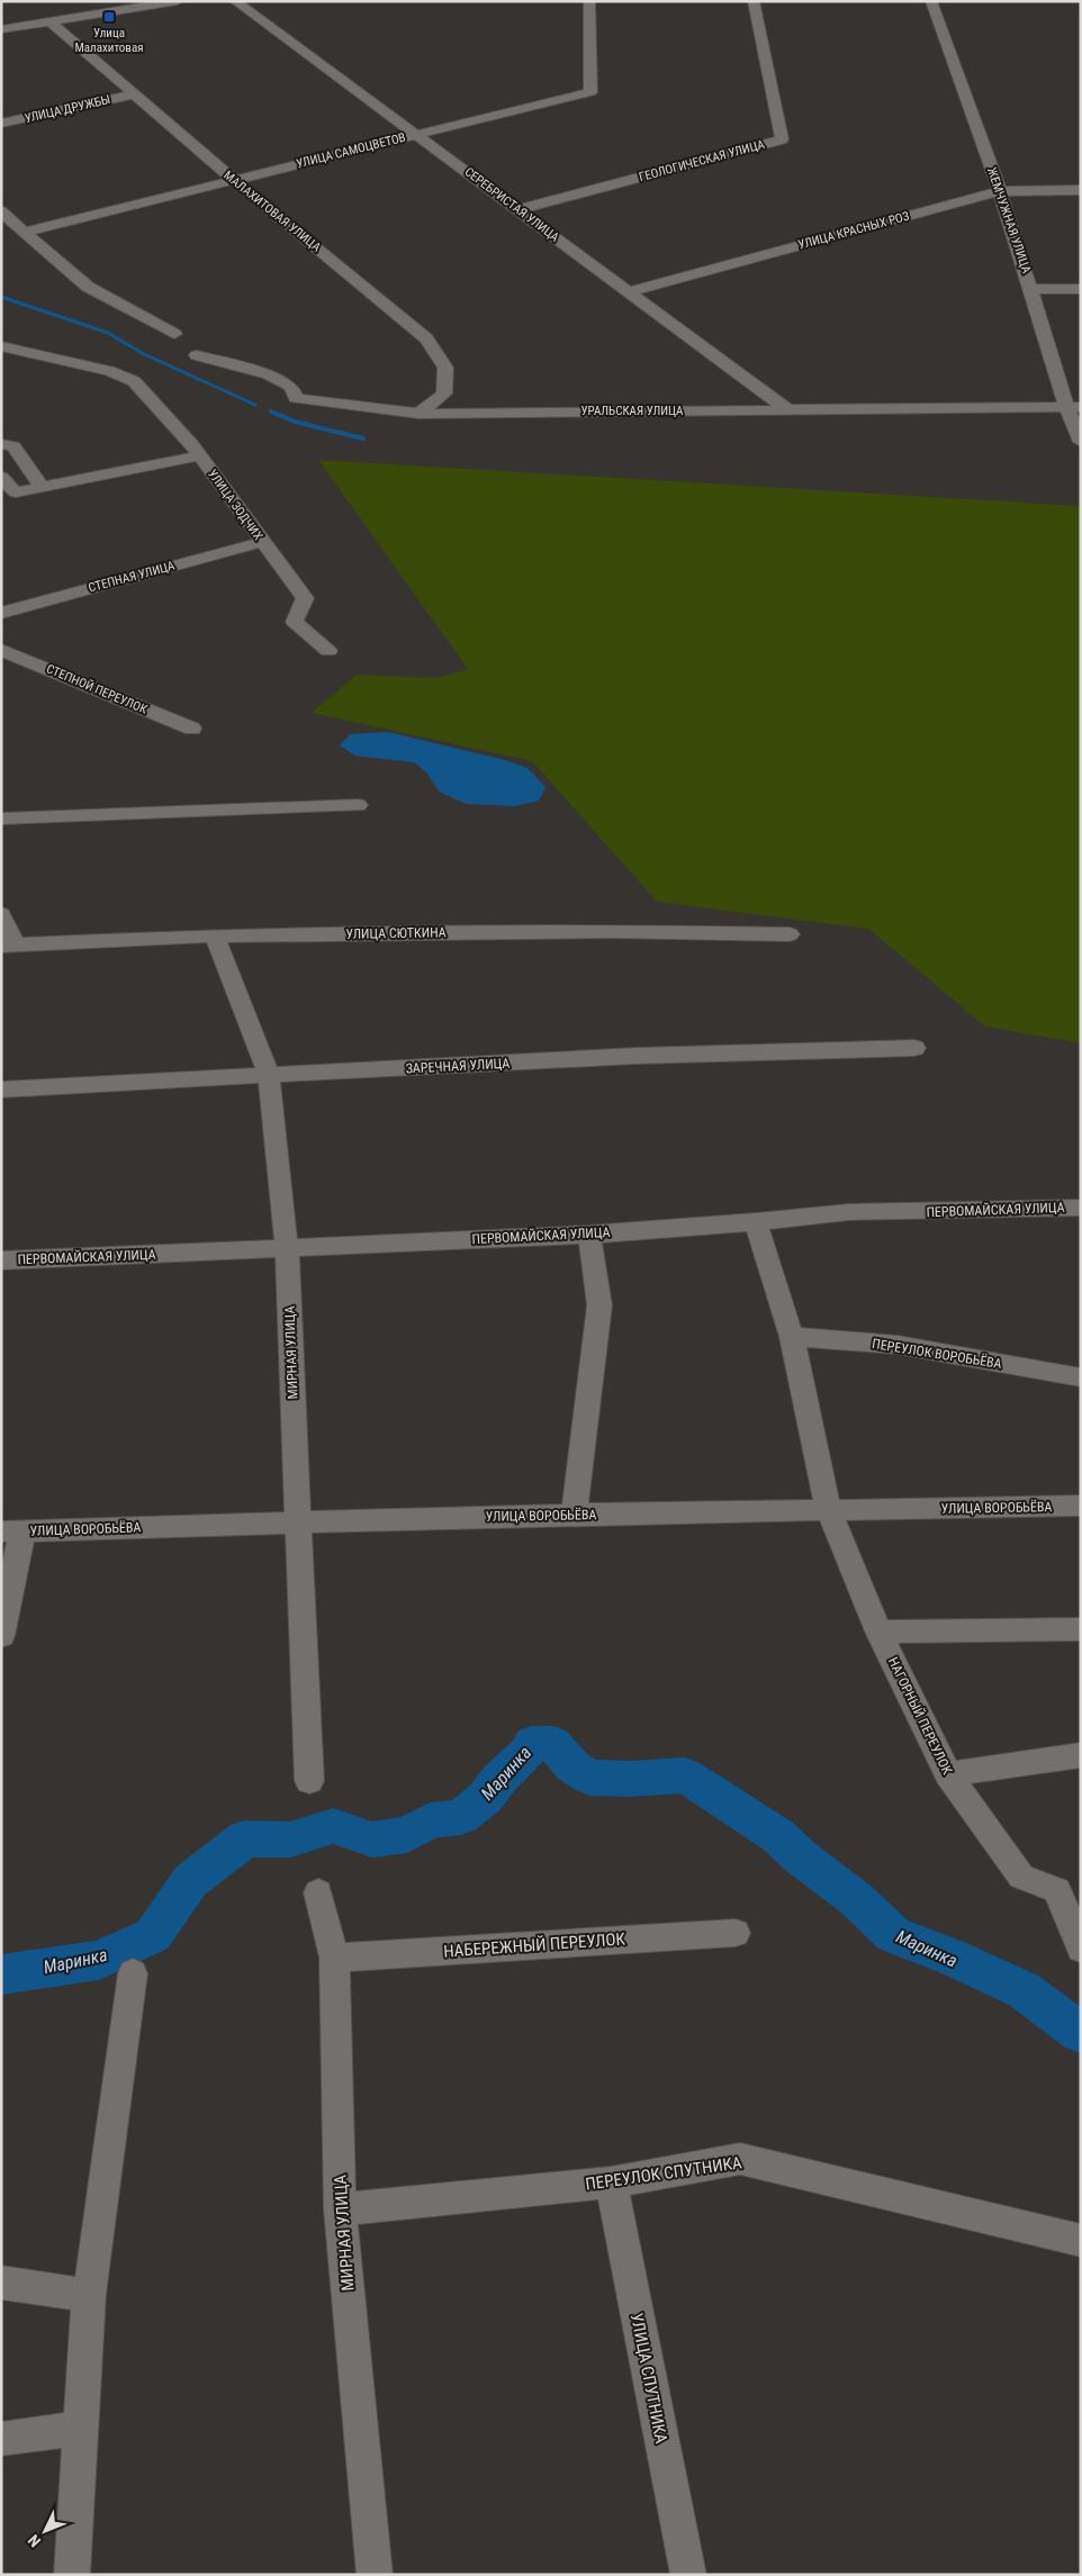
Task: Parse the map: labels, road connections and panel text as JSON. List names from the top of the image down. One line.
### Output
{"streets":{"street":["УЛИЦА ДРУЖБЫ","УЛИЦА САМОЦВЕТОВ","ГЕОЛОГИЧЕСКАЯ УЛИЦА","СЕРЕБРИСТАЯ УЛИЦА","МАЛАХИТОВАЯ УЛИЦА","ЖЕМЧУЖНАЯ УЛИЦА","УЛИЦА КРАСНЫХ РОЗ","УРАЛЬСКАЯ УЛИЦА","УЛИЦА ЗОДЧИХ","СТЕПНАЯ УЛИЦА","СТЕПНОЙ ПЕРЕУЛОК","УЛИЦА СЮТКИНА","ЗАРЕЧНАЯ УЛИЦА","ПЕРВОМАЙСКАЯ УЛИЦА","МИРНАЯ УЛИЦА","ПЕРЕУЛОК ВОРОБЬЁВА","УЛИЦА ВОРОБЬЁВА","НАГОРНЫЙ ПЕРЕУЛОК","НАБЕРЕЖНЫЙ ПЕРЕУЛОК","ПЕРЕУЛОК СПУТНИКА","УЛИЦА СПУТНИКА"]},"crossings":[["УЛИЦА ДРУЖБЫ","МАЛАХИТОВАЯ УЛИЦА"],["УЛИЦА САМОЦВЕТОВ","СЕРЕБРИСТАЯ УЛИЦА"],["УЛИЦА САМОЦВЕТОВ","МАЛАХИТОВАЯ УЛИЦА"],["ГЕОЛОГИЧЕСКАЯ УЛИЦА","СЕРЕБРИСТАЯ УЛИЦА"],["СЕРЕБРИСТАЯ УЛИЦА","УЛИЦА КРАСНЫХ РОЗ"],["СЕРЕБРИСТАЯ УЛИЦА","УРАЛЬСКАЯ УЛИЦА"],["МАЛАХИТОВАЯ УЛИЦА","УРАЛЬСКАЯ УЛИЦА"],["ЖЕМЧУЖНАЯ УЛИЦА","УЛИЦА КРАСНЫХ РОЗ"],["ЖЕМЧУЖНАЯ УЛИЦА","УРАЛЬСКАЯ УЛИЦА"],["УЛИЦА ЗОДЧИХ","СТЕПНАЯ УЛИЦА"],["УЛИЦА СЮТКИНА","МИРНАЯ УЛИЦА"],["ЗАРЕЧНАЯ УЛИЦА","МИРНАЯ УЛИЦА"],["ПЕРВОМАЙСКАЯ УЛИЦА","МИРНАЯ УЛИЦА"],["ПЕРВОМАЙСКАЯ УЛИЦА","НАГОРНЫЙ ПЕРЕУЛОК"],["МИРНАЯ УЛИЦА","УЛИЦА ВОРОБЬЁВА"],["МИРНАЯ УЛИЦА","НАБЕРЕЖНЫЙ ПЕРЕУЛОК"],["МИРНАЯ УЛИЦА","ПЕРЕУЛОК СПУТНИКА"],["ПЕРЕУЛОК ВОРОБЬЁВА","НАГОРНЫЙ ПЕРЕУЛОК"],["УЛИЦА ВОРОБЬЁВА","НАГОРНЫЙ ПЕРЕУЛОК"],["ПЕРЕУЛОК СПУТНИКА","УЛИЦА СПУТНИКА"]],"water":["Маринка"],"places":{"transit":["Улица Малахитовая"]},"north":"bottom left"}
